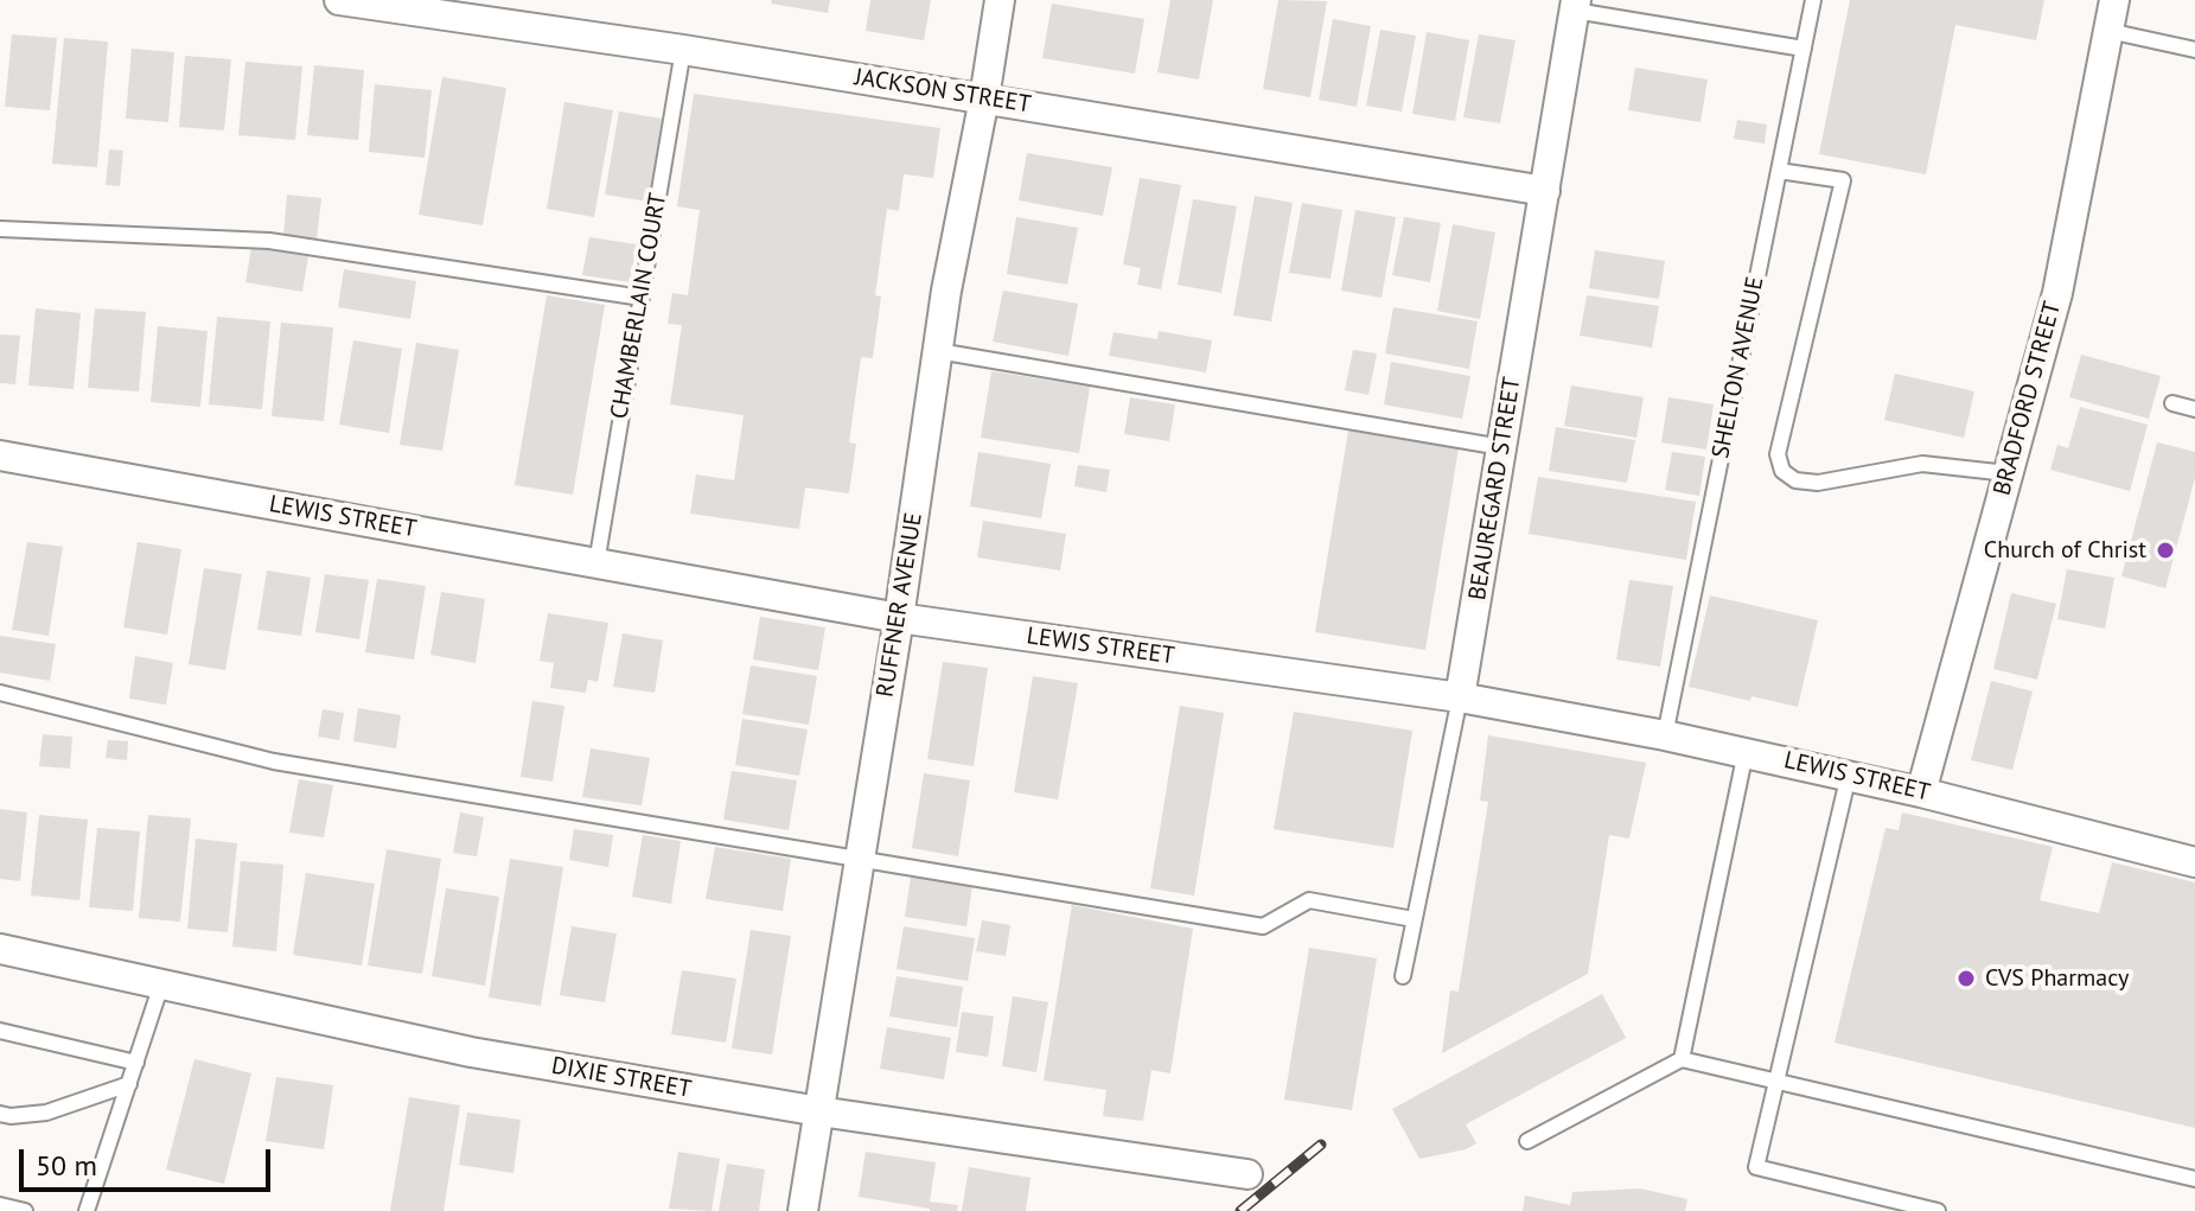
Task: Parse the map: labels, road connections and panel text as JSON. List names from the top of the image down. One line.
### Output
{"streets":{"street":["JACKSON STREET","BRADFORD STREET","BEAUREGARD STREET","LEWIS STREET","RUFFNER AVENUE","DIXIE STREET"],"lane":["CHAMBERLAIN COURT","SHELTON AVENUE"]},"crossings":[["JACKSON STREET","CHAMBERLAIN COURT"],["JACKSON STREET","BEAUREGARD STREET"],["JACKSON STREET","RUFFNER AVENUE"],["CHAMBERLAIN COURT","LEWIS STREET"],["SHELTON AVENUE","LEWIS STREET"],["BRADFORD STREET","LEWIS STREET"],["BEAUREGARD STREET","LEWIS STREET"],["LEWIS STREET","RUFFNER AVENUE"],["RUFFNER AVENUE","DIXIE STREET"]],"places":["Church of Christ","CVS Pharmacy"],"scale_bar":"50 m"}
